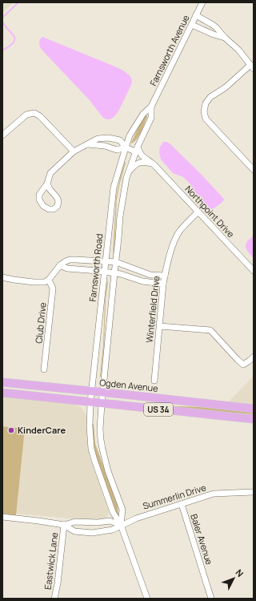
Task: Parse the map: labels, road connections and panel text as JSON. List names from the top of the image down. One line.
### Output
{"streets":{"main road":["Ogden Avenue","US 34"],"street":["Farnsworth Avenue","Northpoint Drive","Farnsworth Road","Winterfield Drive","Club Drive","Summerlin Drive","Baler Avenue","Eastwick Lane"]},"crossings":[["Farnsworth Avenue","Northpoint Drive"],["Farnsworth Avenue","Farnsworth Road"],["Northpoint Drive","Winterfield Drive"],["Farnsworth Road","Ogden Avenue"],["Summerlin Drive","Baler Avenue"],["Summerlin Drive","Eastwick Lane"]],"places":["KinderCare"],"north":"top right"}
